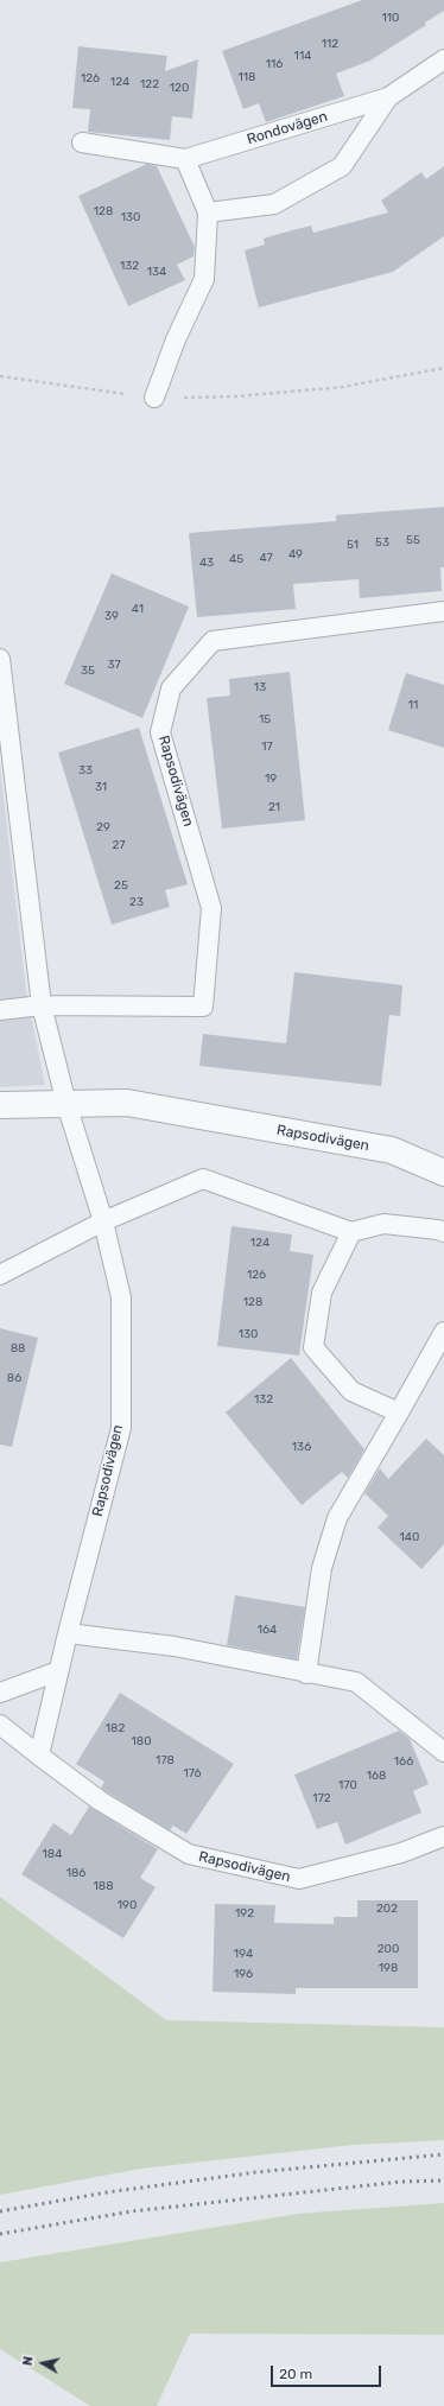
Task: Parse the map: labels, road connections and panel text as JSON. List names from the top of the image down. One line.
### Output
{"streets":{"street":["Rapsodivägen"],"lane":["Rondovägen"]},"house_numbers":["110","112","114","116","118","126","124","122","120","128","130","132","134","55","53","51","49","47","45","43","41","39","37","35","13","11","15","17","33","19","31","21","29","27","25","23","124","126","128","130","88","86","132","136","140","164","182","180","178","166","176","168","170","172","184","186","188","190","202","192","200","194","198","196"],"scale_bar":"20 m","north":"left"}
